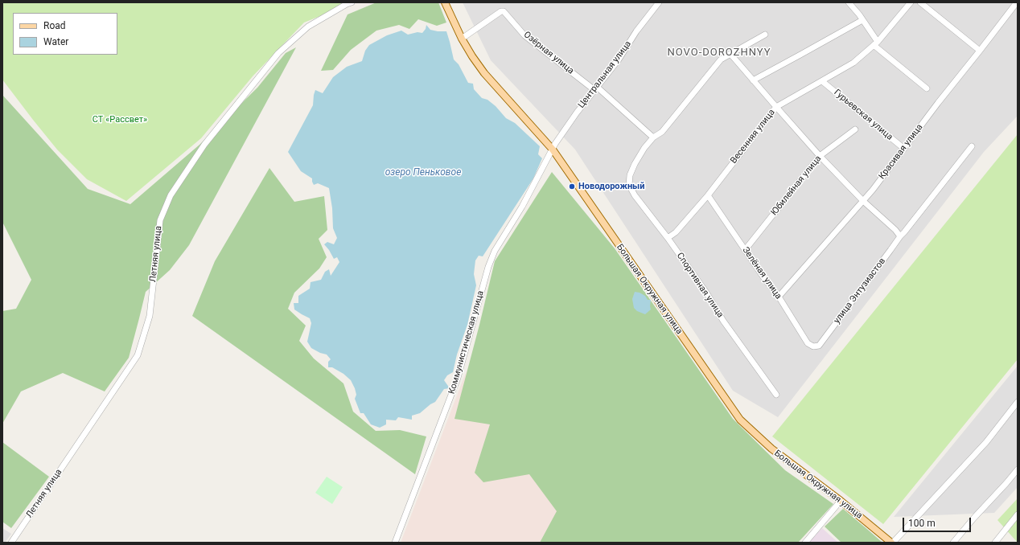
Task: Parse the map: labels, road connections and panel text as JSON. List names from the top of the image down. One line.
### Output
{"streets":{"main road":["Большая Окружная улица"],"street":["Озёрная улица","Центральная улица","Гурьевская улица","Весенняя улица","Красивая улица","Юбилейная улица","Летняя улица","Зелёная улица","Спортивная улица","улица Энтузиастов","Коммунистическая улица"]},"crossings":[["Озёрная улица","Центральная улица"],["Озёрная улица","Спортивная улица"],["Озёрная улица","Большая Окружная улица"],["Центральная улица","Большая Окружная улица"],["Центральная улица","Коммунистическая улица"],["Гурьевская улица","Весенняя улица"],["Гурьевская улица","Красивая улица"],["Весенняя улица","Зелёная улица"],["Весенняя улица","Спортивная улица"],["Красивая улица","Зелёная улица"],["Юбилейная улица","Зелёная улица"],["Зелёная улица","улица Энтузиастов"],["Большая Окружная улица","Коммунистическая улица"]],"districts":["NOVO-DOROZHNYY"],"water":["озеро Пеньковое"],"parks":["СТ «Рассвет»"],"places":["Новодорожный"],"legend":["Road","Water"],"scale_bar":"100 m"}
